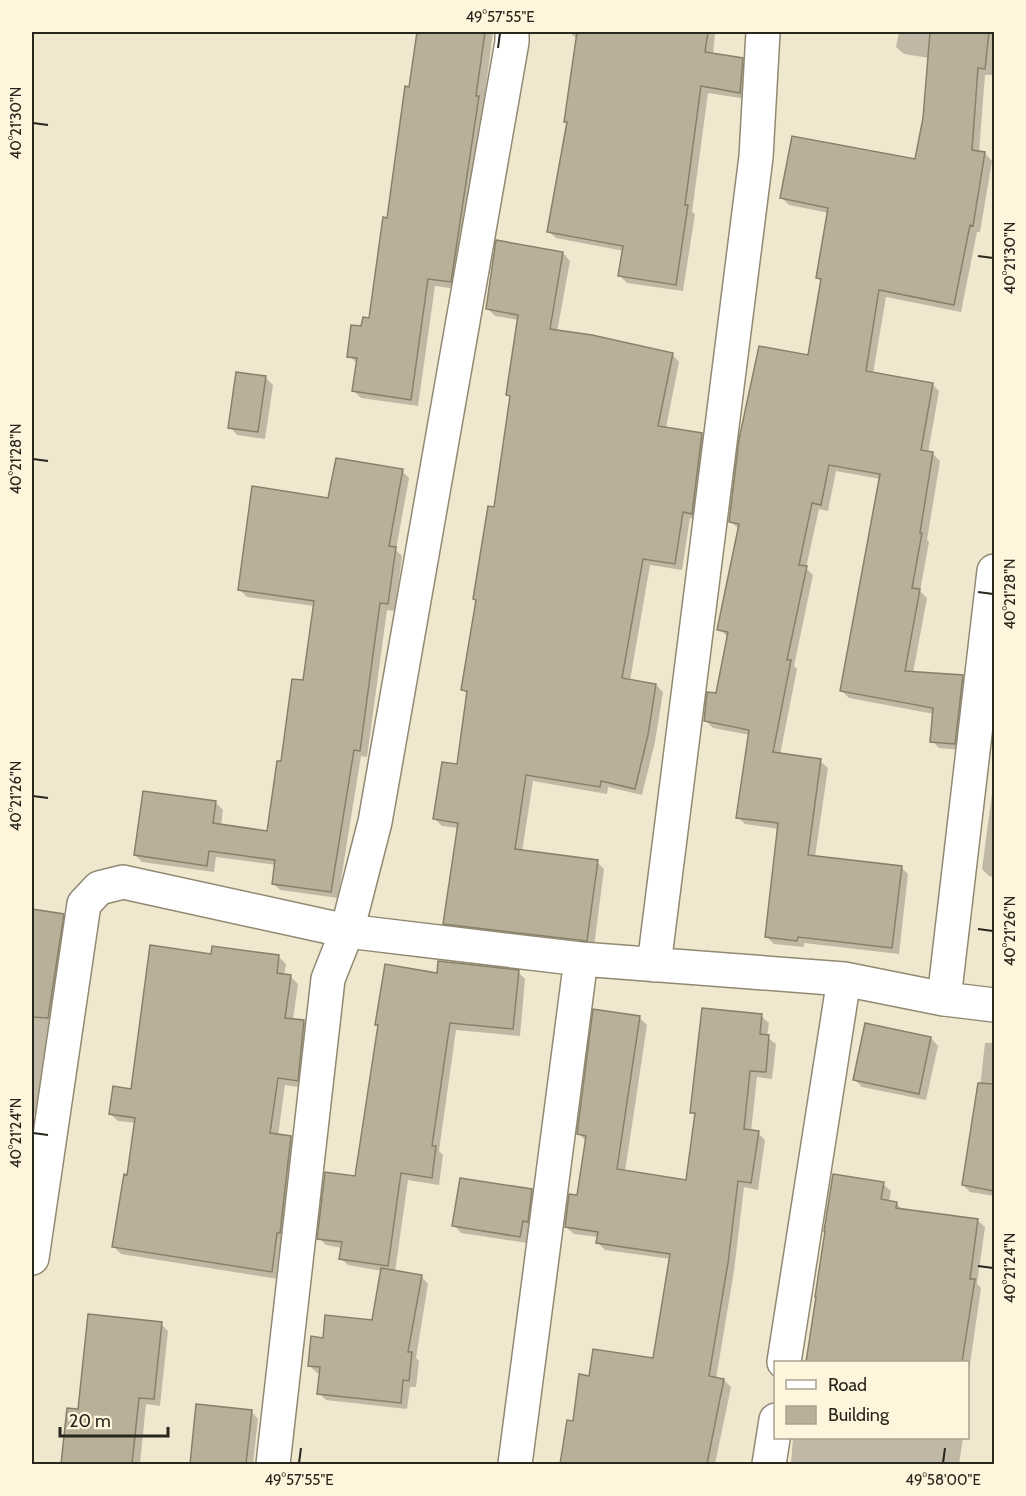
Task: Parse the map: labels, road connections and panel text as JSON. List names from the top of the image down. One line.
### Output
{"legend":["Road","Building"],"scale_bar":"20 m","coordinates":["49°57'55\"E","40°21'30\"N","40°21'28\"N","40°21'26\"N","40°21'24\"N","49°58'00\"E"]}
